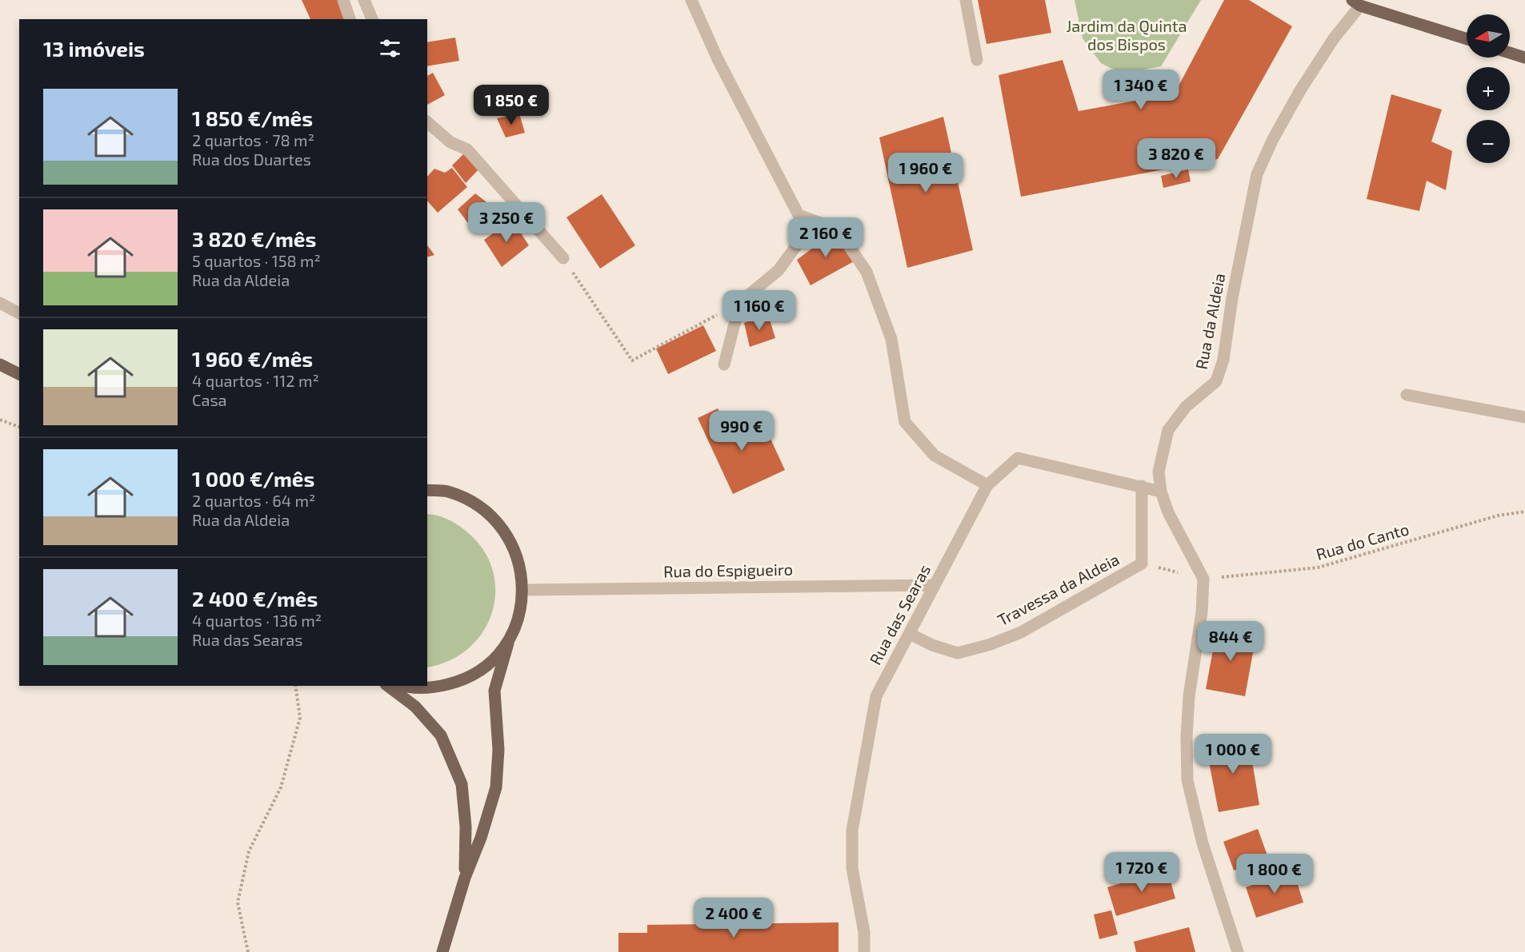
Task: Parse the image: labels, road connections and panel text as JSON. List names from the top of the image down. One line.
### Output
{"streets":{"street":["Rua da Aldeia","Rua do Espigueiro","Travessa da Aldeia","Rua das Searas"],"path":["Rua do Canto"]},"crossings":[["Rua da Aldeia","Rua do Canto"],["Rua da Aldeia","Travessa da Aldeia"],["Rua da Aldeia","Rua das Searas"],["Rua do Canto","Travessa da Aldeia"],["Rua do Espigueiro","Rua das Searas"],["Travessa da Aldeia","Rua das Searas"]],"parks":["Jardim da Quinta dos Bispos"],"north":"left","page":{"map_buttons":["+","−"],"heading":"13 imóveis","price":["1 340 €","1 850 €","3 820 €","1 960 €","3 250 €","2 160 €","1 160 €","990 €","844 €","1 000 €","1 720 €","1 800 €","2 400 €"],"list":[{"name":"1 850 €/mês","note":"2 quartos · 78 m² · Rua dos Duartes"},{"name":"3 820 €/mês","note":"5 quartos · 158 m² · Rua da Aldeia"},{"name":"1 960 €/mês","note":"4 quartos · 112 m² · Casa"},{"name":"1 000 €/mês","note":"2 quartos · 64 m² · Rua da Aldeia"},{"name":"2 400 €/mês","note":"4 quartos · 136 m² · Rua das Searas"}]}}
